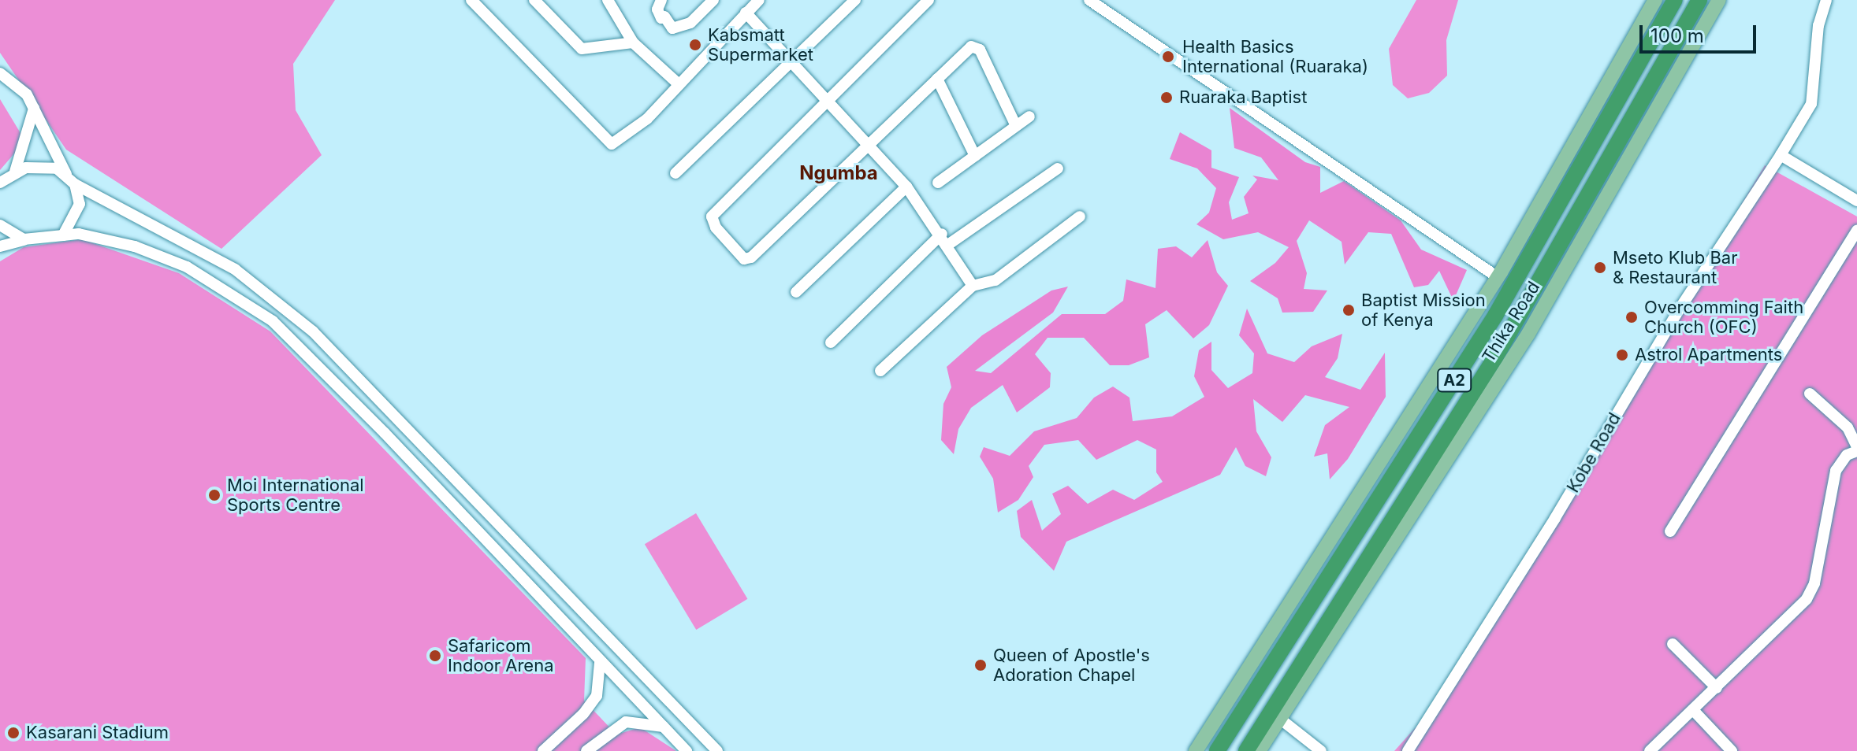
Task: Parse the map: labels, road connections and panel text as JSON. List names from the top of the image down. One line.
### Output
{"streets":{"highway":["Thika Road","A2"],"street":["Kobe Road"]},"districts":["Ngumba"],"places":["Kabsmatt Supermarket","Health Basics International (Ruaraka)","Ruaraka Baptist","Mseto Klub Bar & Restaurant","Baptist Mission of Kenya","Overcomming Faith Church (OFC)","Astrol Apartments","Moi International Sports Centre","Safaricom Indoor Arena","Queen of Apostle's Adoration Chapel","Kasarani Stadium"],"scale_bar":"100 m"}
